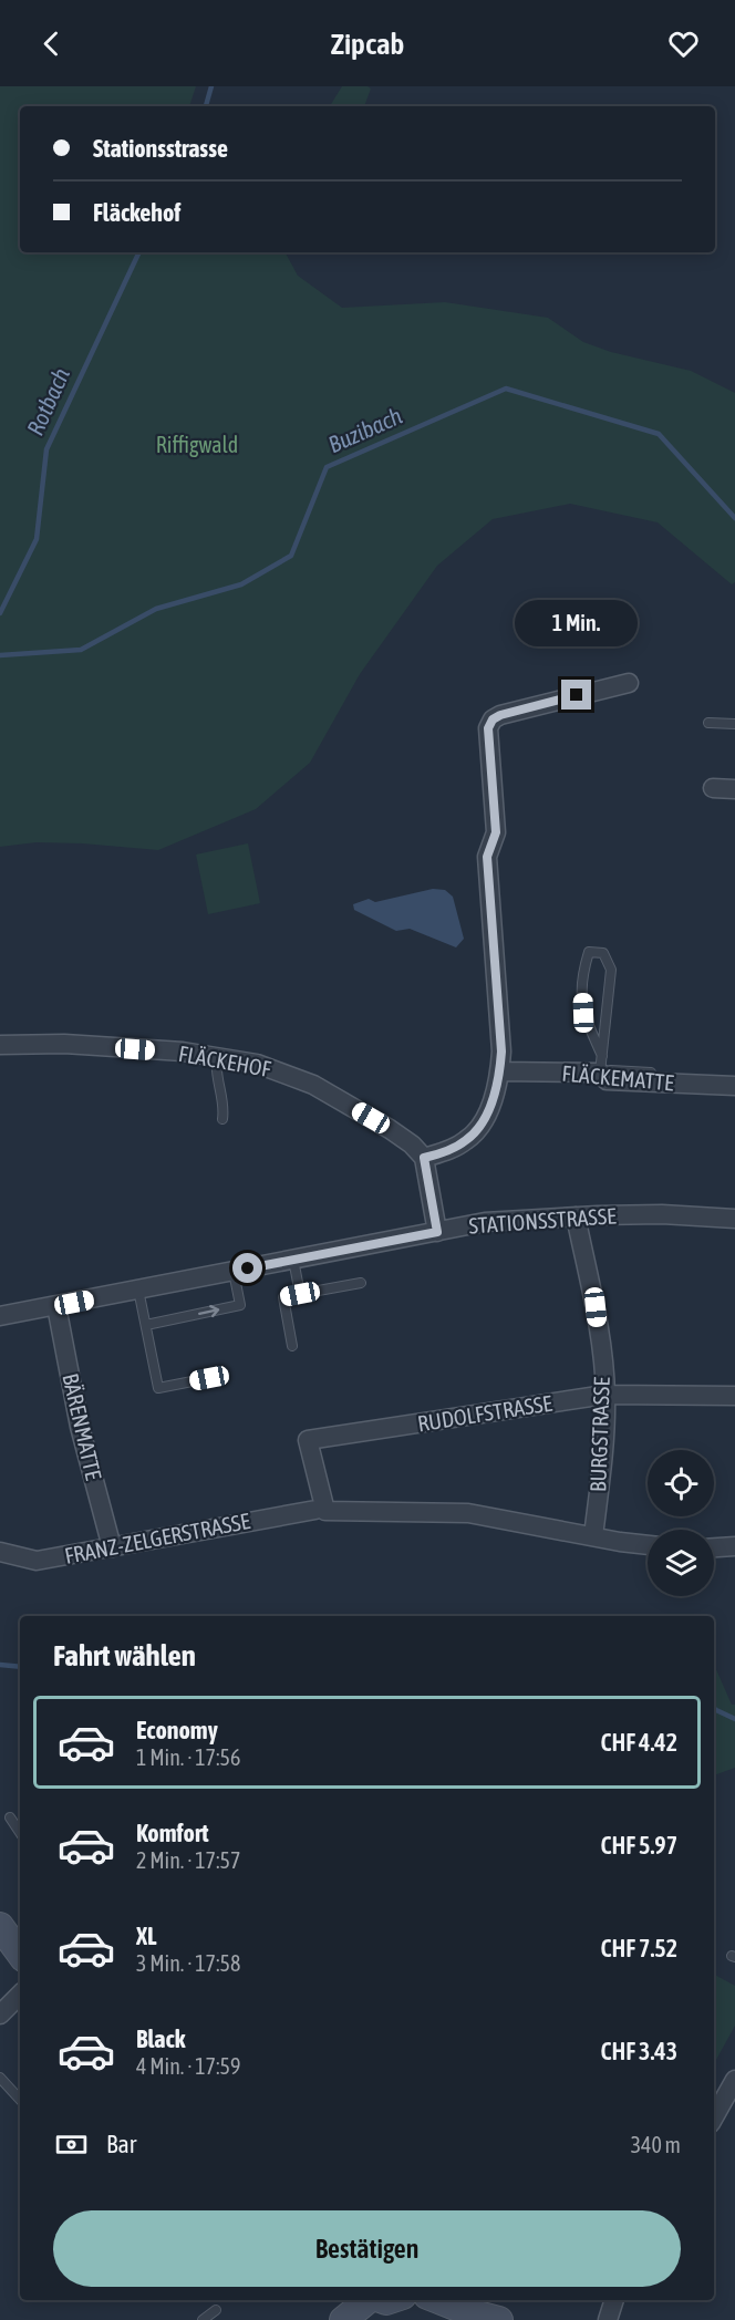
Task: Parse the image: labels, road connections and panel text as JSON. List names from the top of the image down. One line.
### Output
{"streets":{"street":["FLÄCKEHOF","FLÄCKEMATTE","STATIONSSTRASSE","RUDOLFSTRASSE","BÄRENMATTE","BURGSTRASSE","FRANZ-ZELGERSTRASSE"]},"crossings":[["STATIONSSTRASSE","BÄRENMATTE"],["STATIONSSTRASSE","BURGSTRASSE"],["RUDOLFSTRASSE","BURGSTRASSE"],["RUDOLFSTRASSE","FRANZ-ZELGERSTRASSE"],["BÄRENMATTE","FRANZ-ZELGERSTRASSE"],["BURGSTRASSE","FRANZ-ZELGERSTRASSE"]],"water":["Rotbach","Buzibach"],"parks":["Riffigwald"],"page":{"header":"Zipcab","banner":["Stationsstrasse","Fläckehof"],"bubble":"1 Min.","heading":"Fahrt wählen","list":[{"name":"Economy","note":"1 Min. · 17:56","value":"CHF 4.42"},{"name":"Komfort","note":"2 Min. · 17:57","value":"CHF 5.97"},{"name":"XL","note":"3 Min. · 17:58","value":"CHF 7.52"},{"name":"Black","note":"4 Min. · 17:59","value":"CHF 3.43"}],"pay":["Bar","340 m"],"buttons":"Bestätigen"}}
